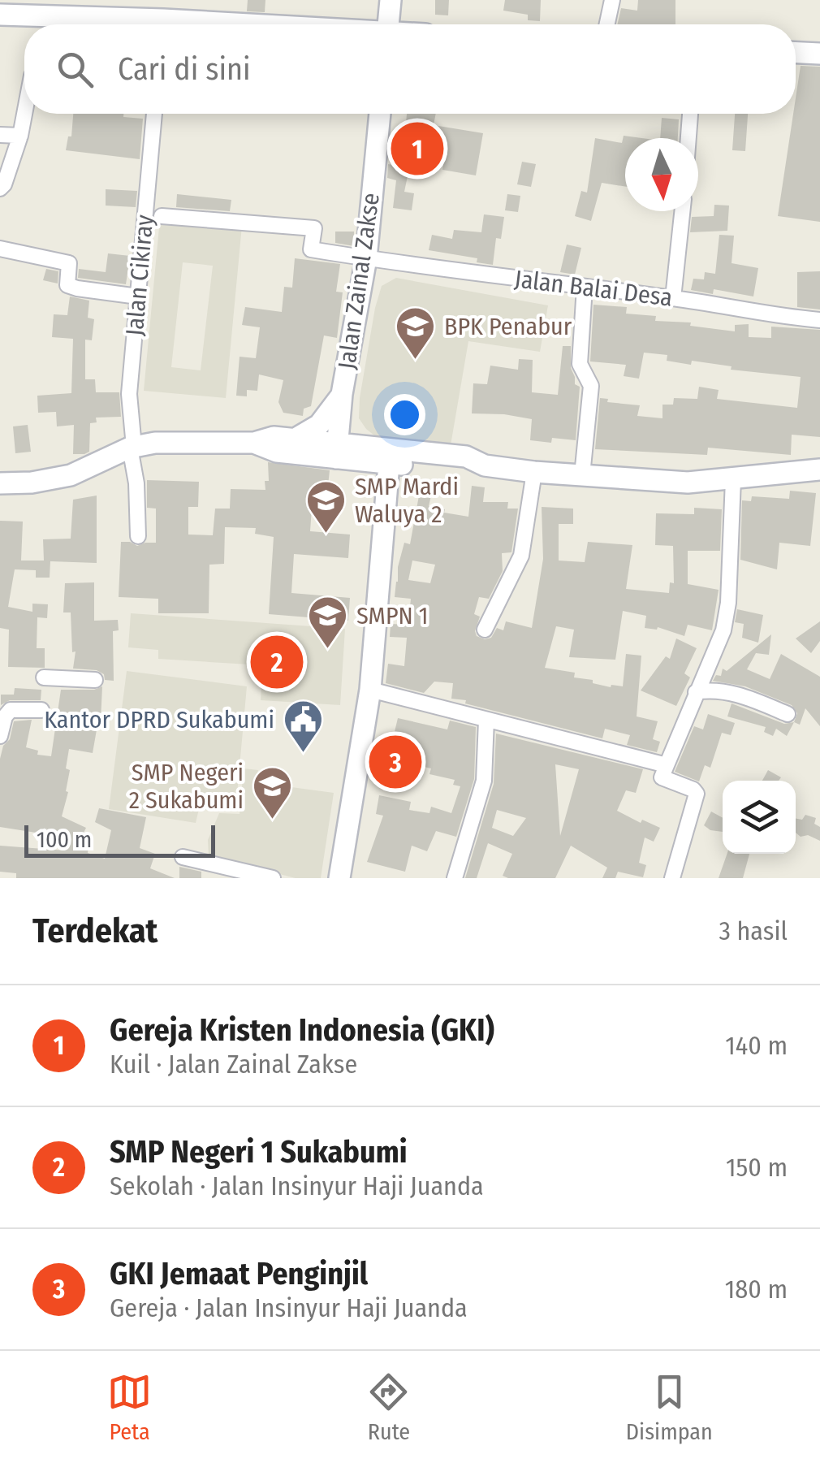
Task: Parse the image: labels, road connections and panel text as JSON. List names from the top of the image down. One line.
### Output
{"streets":{"main road":["Jalan Zainal Zakse"],"street":["Jalan Cikiray","Jalan Balai Desa"]},"crossings":[["Jalan Zainal Zakse","Jalan Balai Desa"]],"places":{"school or university":["BPK Penabur","SMP Mardi Waluya 2","SMPN 1","SMP Negeri 2 Sukabumi"],"public building":["Kantor DPRD Sukabumi"]},"scale_bar":"100 m","north":"bottom","page":{"search":"Cari di sini","pins":["1","2","3"],"scale":"100 m","heading":["Terdekat","3 hasil"],"list":[{"mark":"1","name":"Gereja Kristen Indonesia (GKI)","note":"Kuil · Jalan Zainal Zakse","value":"140 m"},{"mark":"2","name":"SMP Negeri 1 Sukabumi","note":"Sekolah · Jalan Insinyur Haji Juanda","value":"150 m"},{"mark":"3","name":"GKI Jemaat Penginjil","note":"Gereja · Jalan Insinyur Haji Juanda","value":"180 m"}],"nav":["Peta","Rute","Disimpan"]}}
